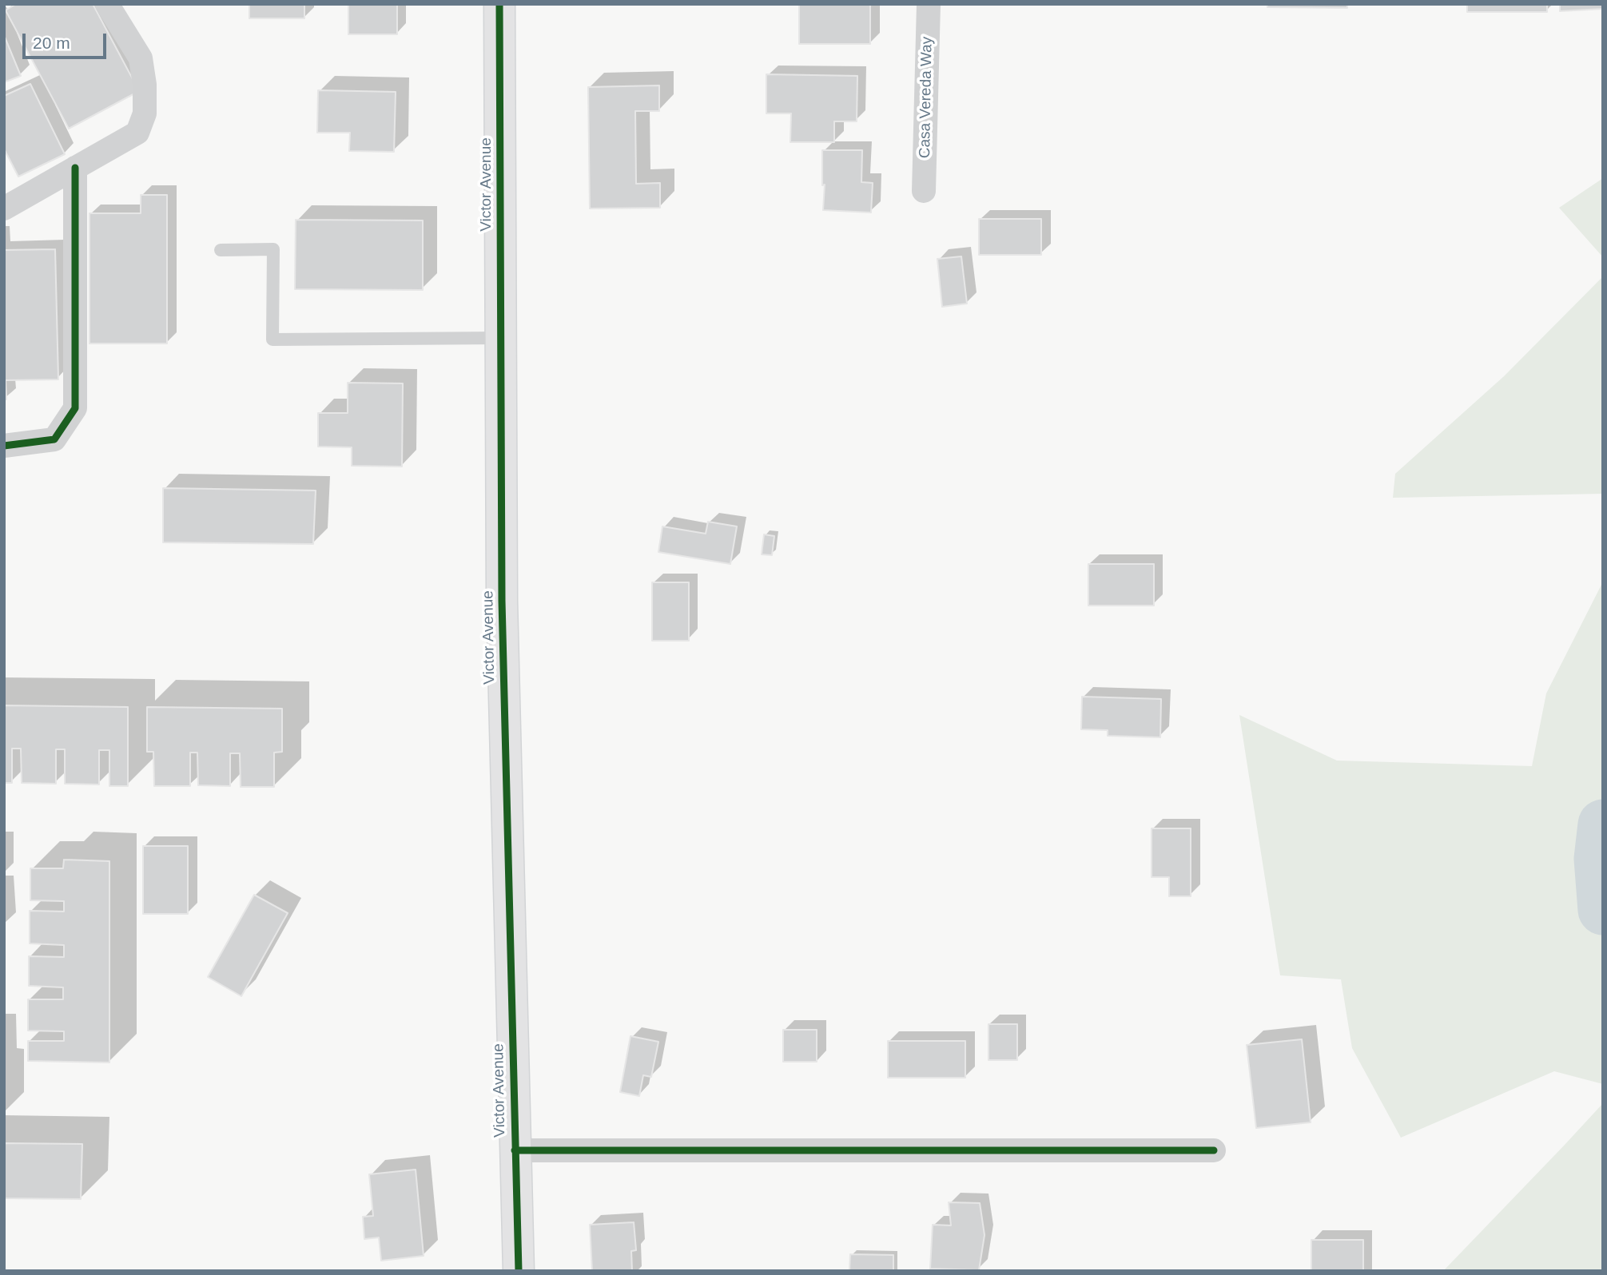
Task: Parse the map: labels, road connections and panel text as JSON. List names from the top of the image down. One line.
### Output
{"streets":{"main road":["Victor Avenue"],"street":["Casa Vereda Way"]},"scale_bar":"20 m"}
